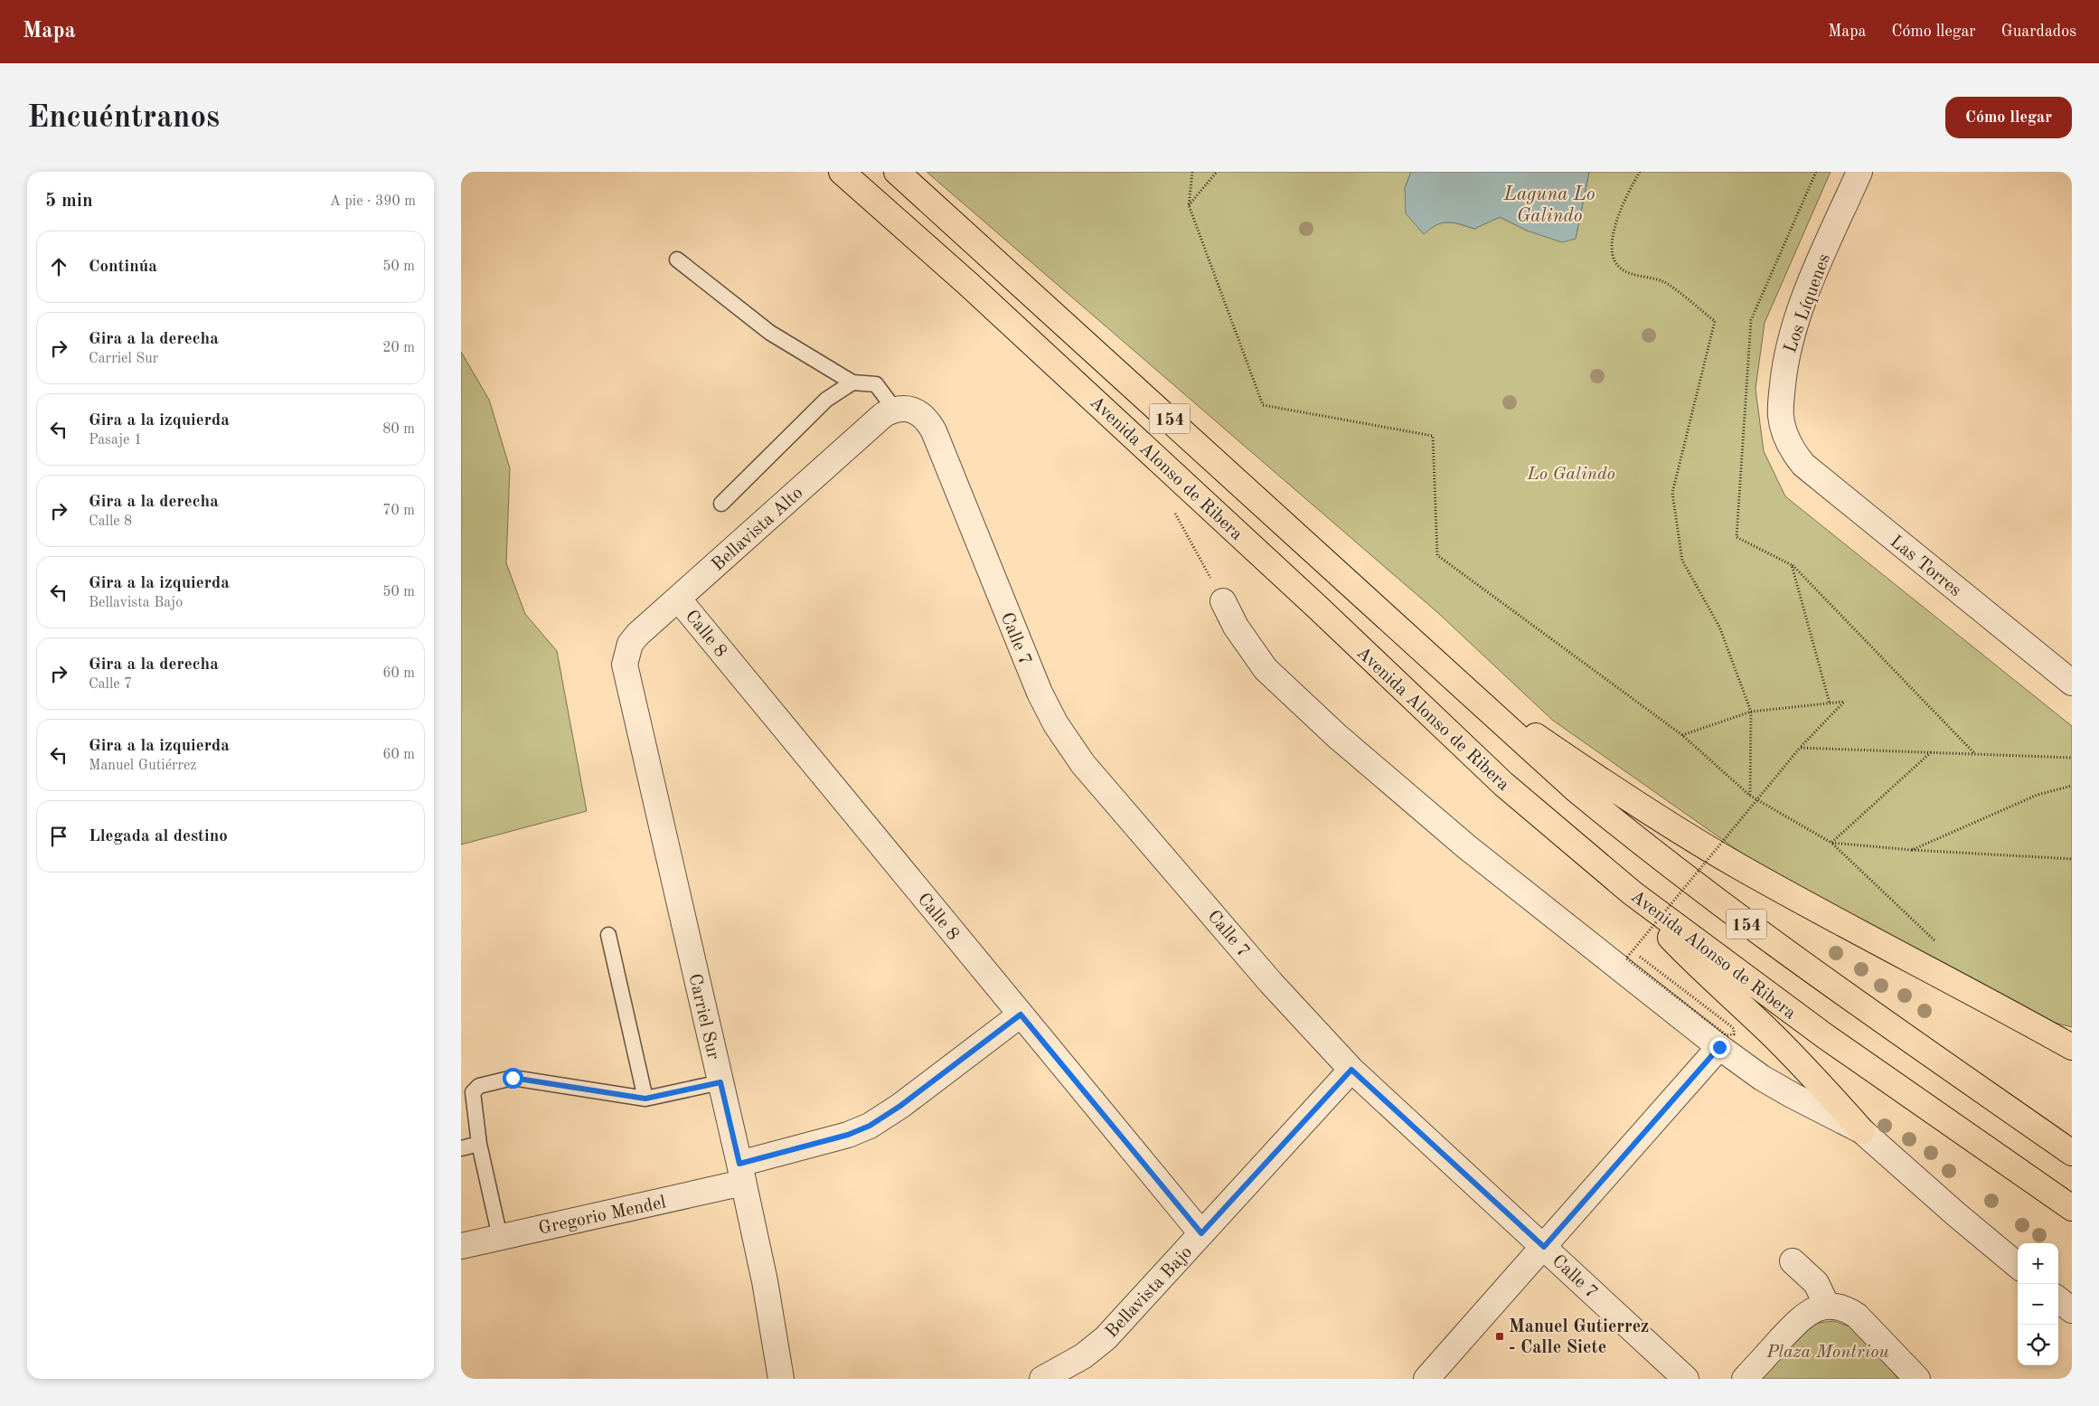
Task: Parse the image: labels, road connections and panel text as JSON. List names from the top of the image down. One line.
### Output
{"streets":{"highway":["154","Avenida Alonso de Ribera"],"street":["Los Líquenes","Bellavista Alto","Las Torres","Calle 8","Calle 7","Carriel Sur","Gregorio Mendel","Bellavista Bajo"]},"crossings":[["Los Líquenes","Las Torres"],["Bellavista Alto","Calle 8"],["Bellavista Alto","Calle 7"],["Bellavista Alto","Carriel Sur"],["Calle 8","Gregorio Mendel"],["Calle 8","Bellavista Bajo"],["Calle 7","Bellavista Bajo"],["Carriel Sur","Gregorio Mendel"]],"water":["Laguna Lo Galindo"],"parks":["Lo Galindo","Plaza Montriou"],"places":{"transit":["Manuel Gutierrez - Calle Siete"]},"page":{"header":"Mapa","nav":["Mapa","Cómo llegar","Guardados"],"buttons":"Cómo llegar","title":"Encuéntranos","heading":["5 min","A pie · 390 m"],"list":[["Continúa","50 m"],["Gira a la derecha","Carriel Sur","20 m"],["Gira a la izquierda","Pasaje 1","80 m"],["Gira a la derecha","Calle 8","70 m"],["Gira a la izquierda","Bellavista Bajo","50 m"],["Gira a la derecha","Calle 7","60 m"],["Gira a la izquierda","Manuel Gutiérrez","60 m"],"Llegada al destino"],"map_buttons":["+","−"]}}
